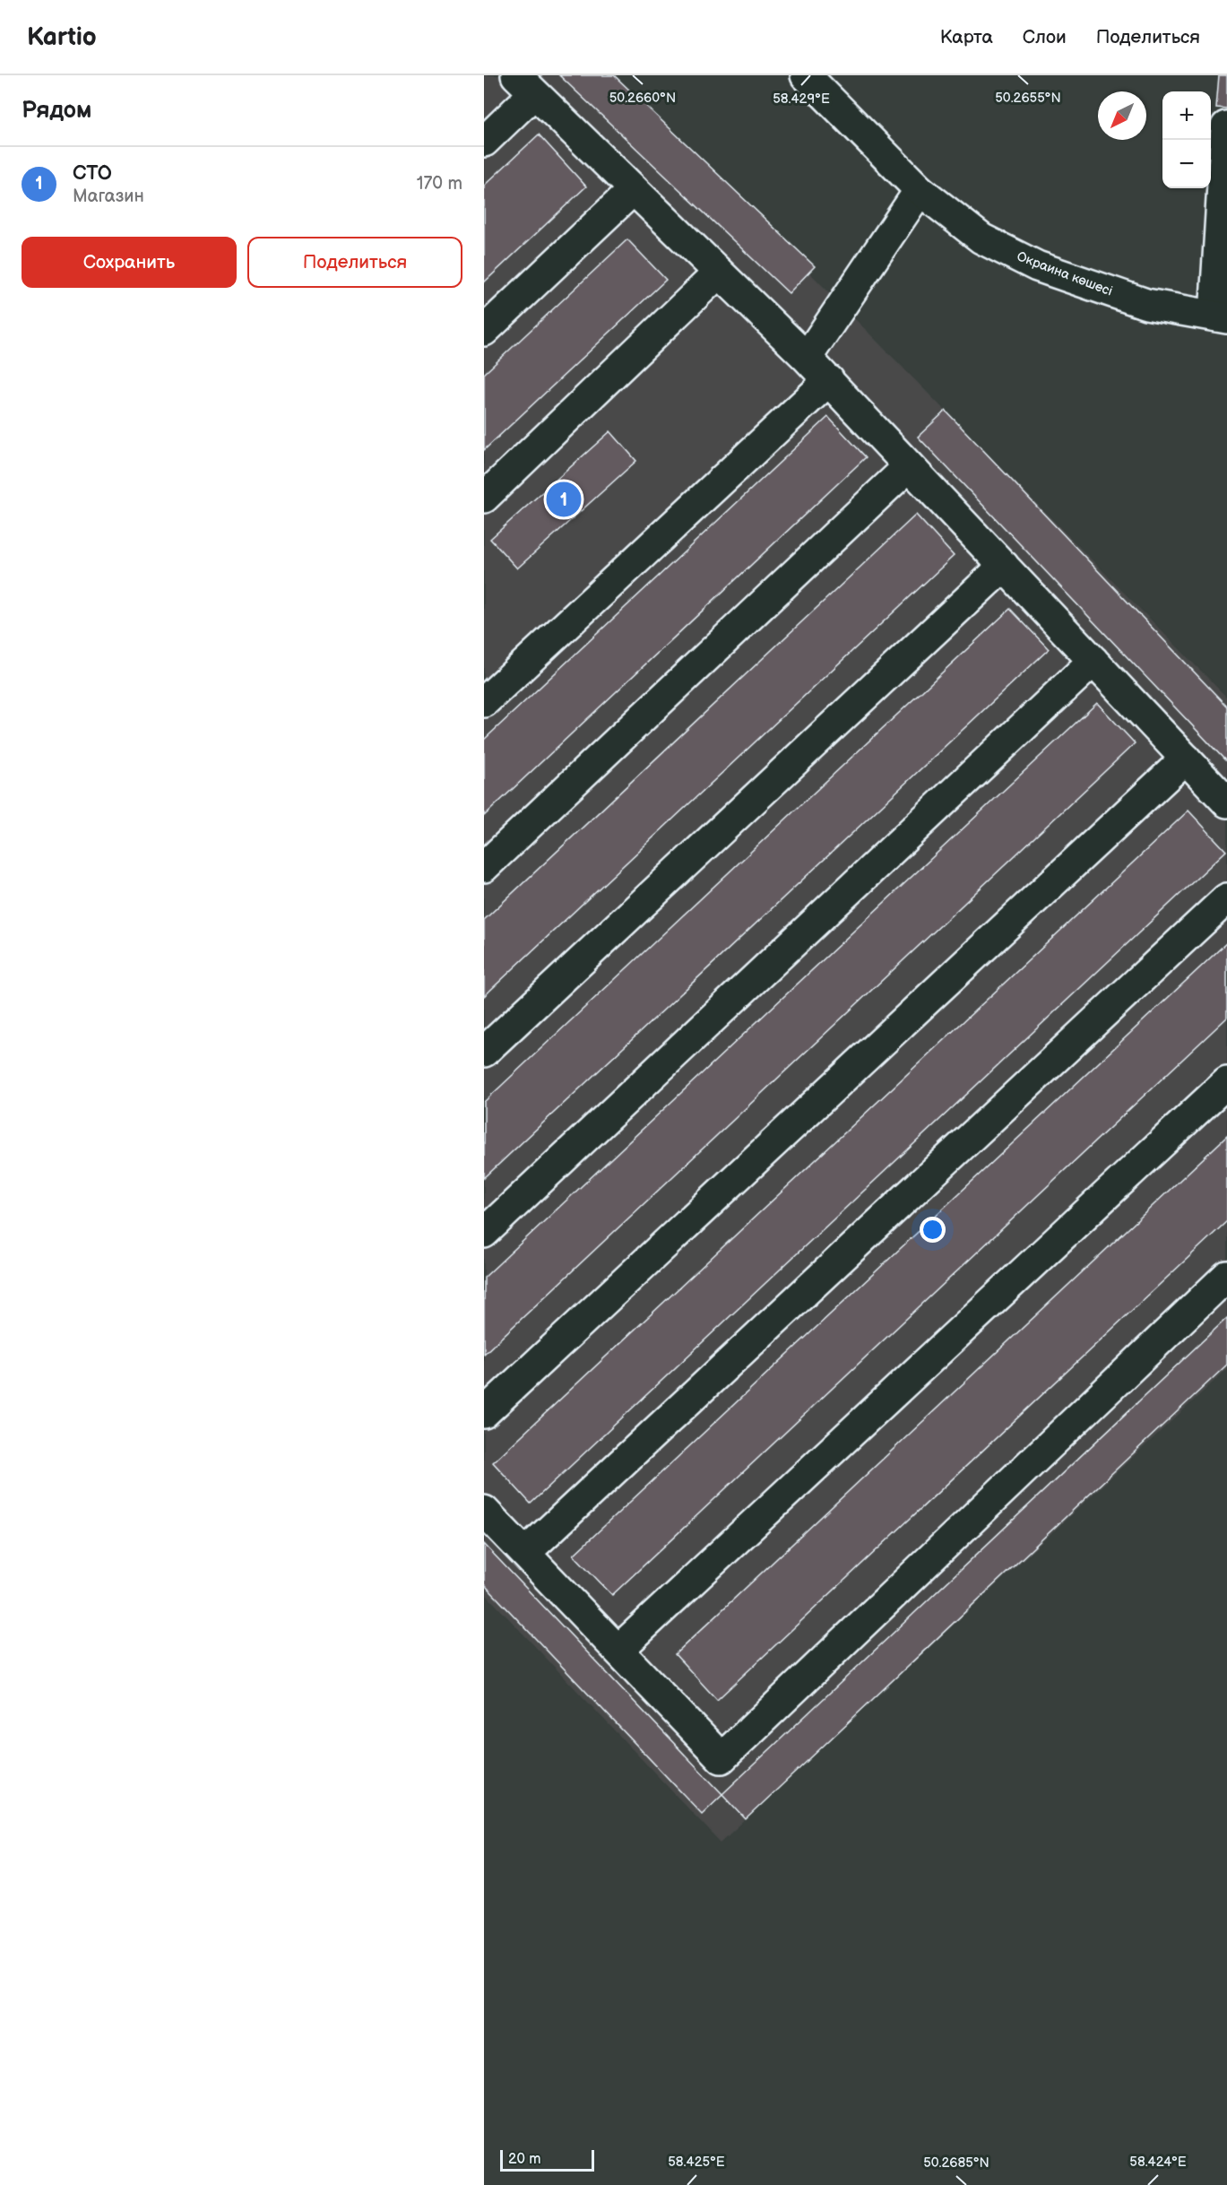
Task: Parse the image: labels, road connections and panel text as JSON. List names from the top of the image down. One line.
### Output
{"streets":{"main road":["Окраина көшесі"]},"scale_bar":"20 m","north":"bottom left","page":{"header":"Kartio","nav":["Карта","Слои","Поделиться"],"heading":"Рядом","map_buttons":["+","−"],"list":[{"mark":"1","name":"СТО","note":"Магазин","value":"170 m"}],"buttons":["Сохранить","Поделиться"],"pins":"1","scale":"20 m"},"coordinates":["50.2660°N","50.2655°N","58.429°E","58.425°E","58.424°E","50.2685°N"]}
